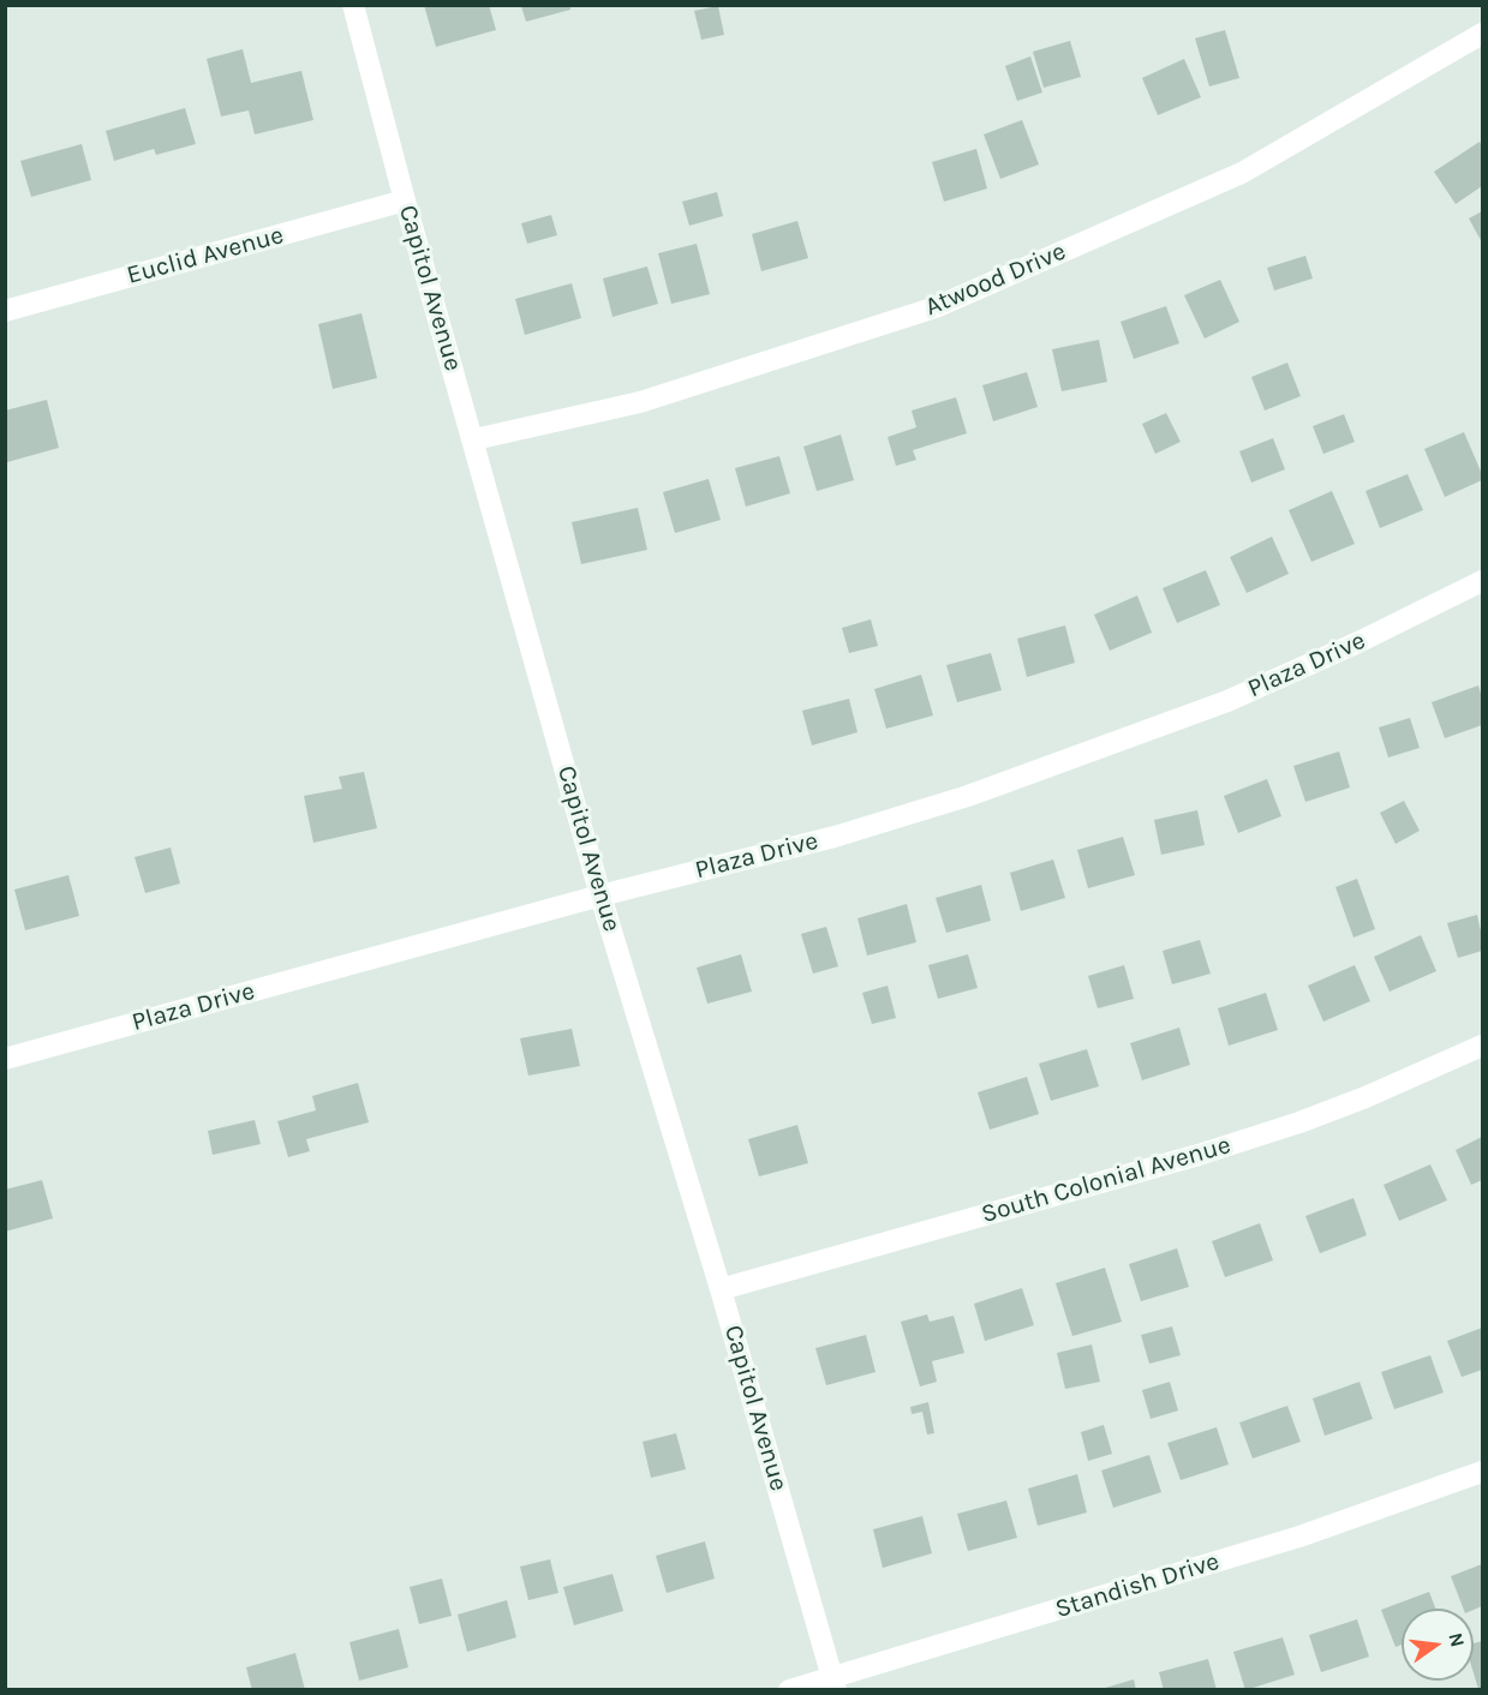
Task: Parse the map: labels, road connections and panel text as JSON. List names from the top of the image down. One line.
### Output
{"streets":{"street":["Euclid Avenue","Atwood Drive","Capitol Avenue","Plaza Drive","South Colonial Avenue","Standish Drive"]},"crossings":[["Euclid Avenue","Capitol Avenue"],["Atwood Drive","Capitol Avenue"],["Capitol Avenue","Plaza Drive"],["Capitol Avenue","South Colonial Avenue"],["Capitol Avenue","Standish Drive"]],"north":"right"}
